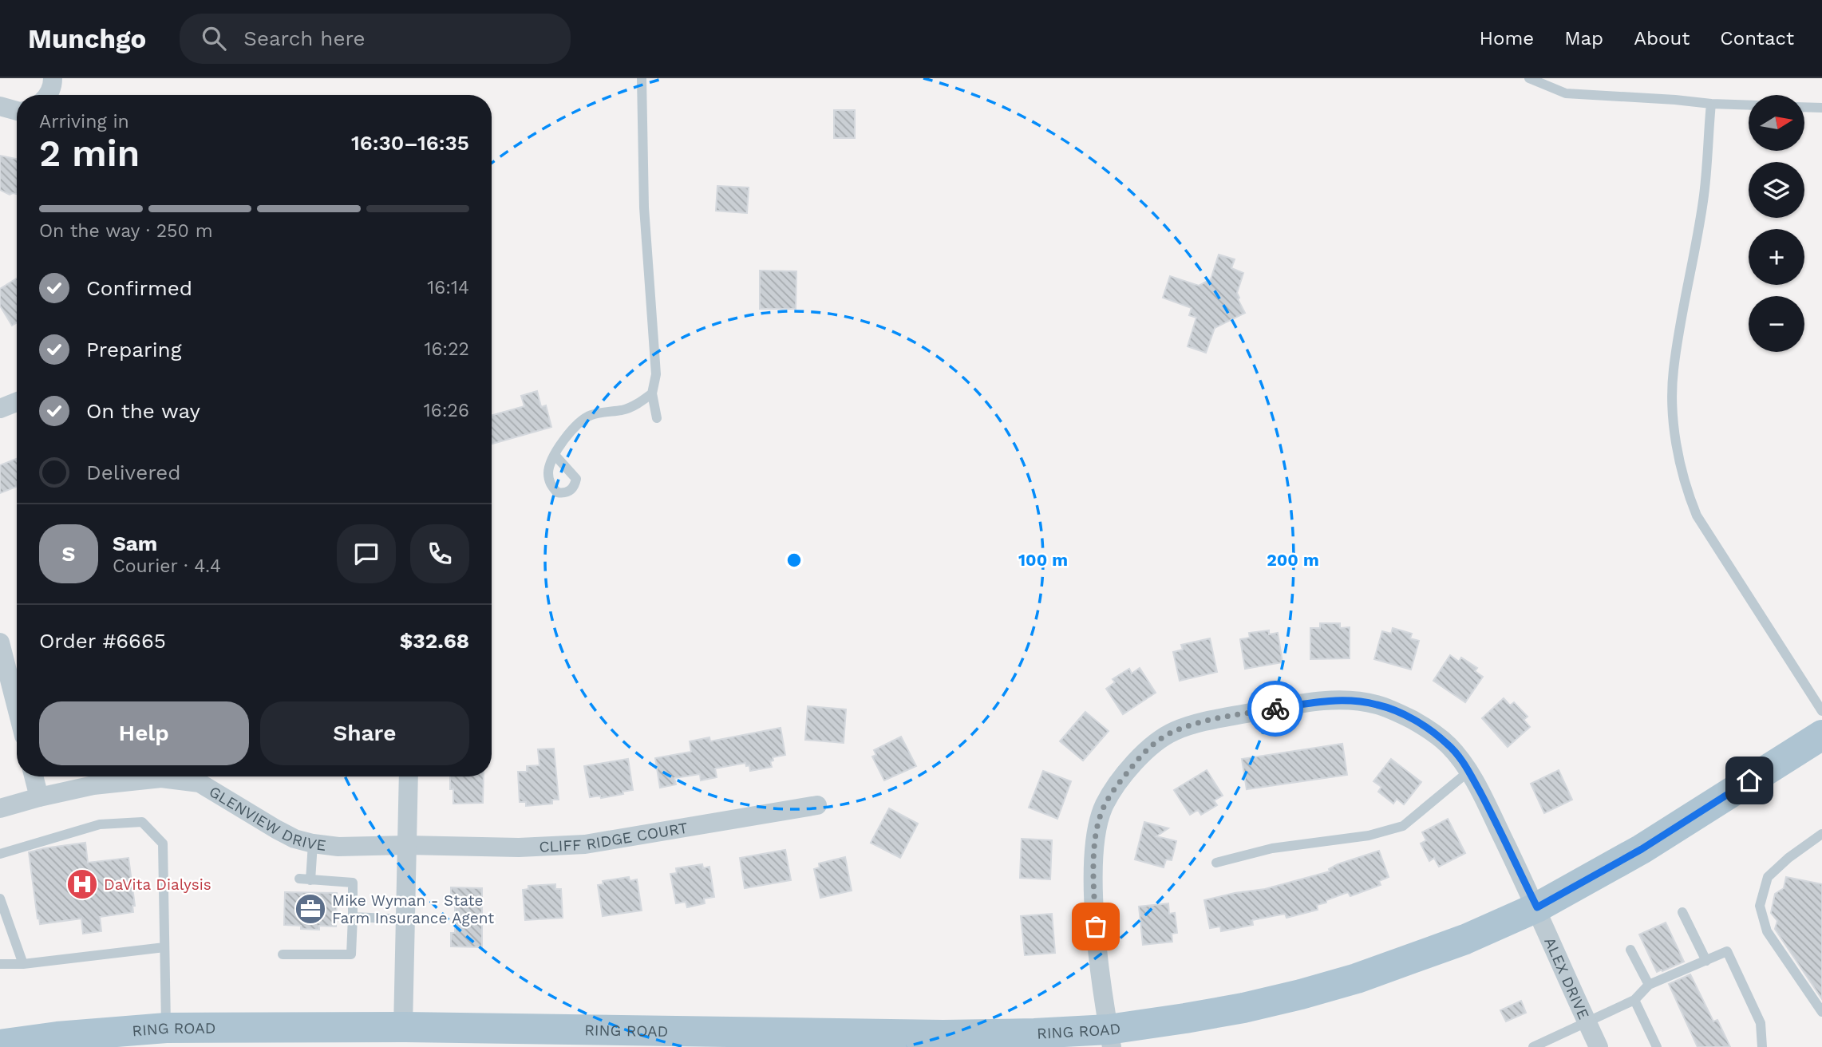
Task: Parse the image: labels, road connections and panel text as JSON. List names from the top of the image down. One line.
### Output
{"streets":{"main road":["RING ROAD"],"street":["GLENVIEW DRIVE","CLIFF RIDGE COURT","ALEX DRIVE"]},"crossings":[["GLENVIEW DRIVE","CLIFF RIDGE COURT"],["ALEX DRIVE","RING ROAD"]],"places":{"hospital":["DaVita Dialysis"],"office":["Mike Wyman - State Farm Insurance Agent"]},"north":"right","page":{"header":"Munchgo","search":"Search here","nav":["Home","Map","About","Contact"],"map_buttons":["+","−"],"heading":["2 min","Arriving in","16:30–16:35"],"panel":["Sam","Courier · 4.4","Order #6665","$32.68"],"bar":"On the way · 250 m","list":[["Confirmed","16:14"],["Preparing","16:22"],["On the way","16:26"],"Delivered"],"round":"S","buttons":["Help","Share"]},"rings":["100 m","200 m"]}
